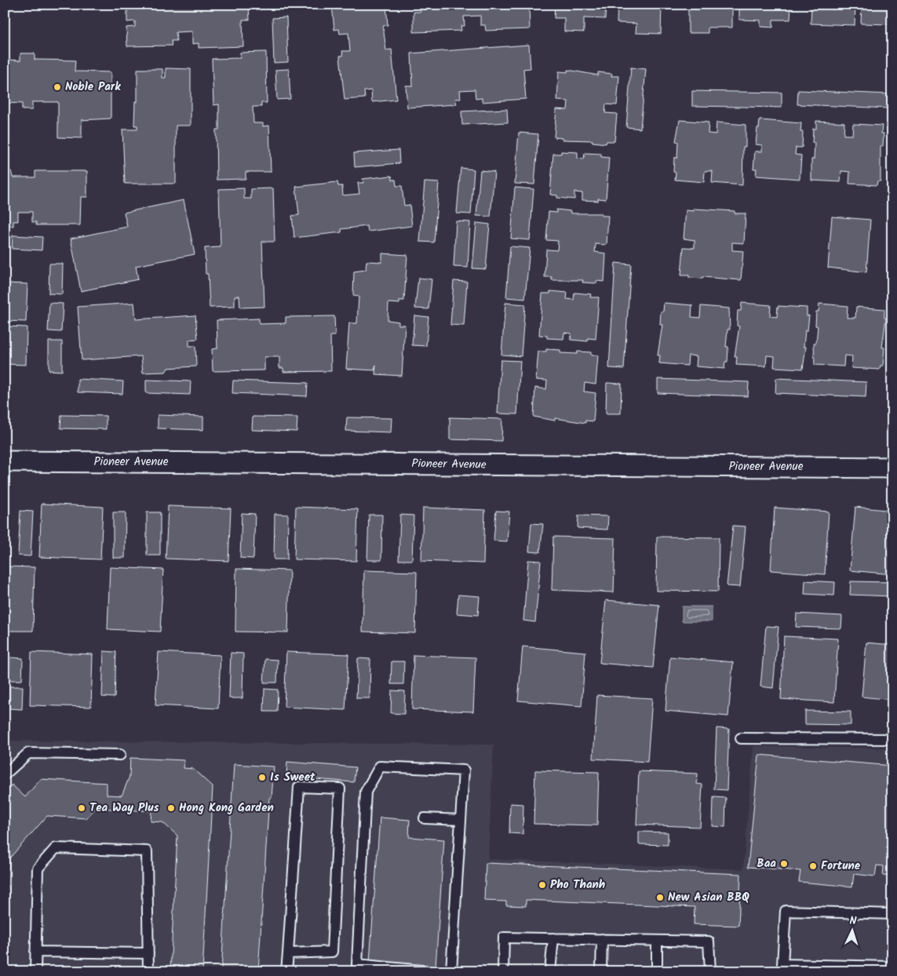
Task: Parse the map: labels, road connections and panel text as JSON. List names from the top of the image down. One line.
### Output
{"streets":{"street":["Pioneer Avenue"]},"places":["Noble Park","Is Sweet","Tea Way Plus","Hong Kong Garden","Baa","Fortune","Pho Thanh","New Asian BBQ"],"north":"top"}
